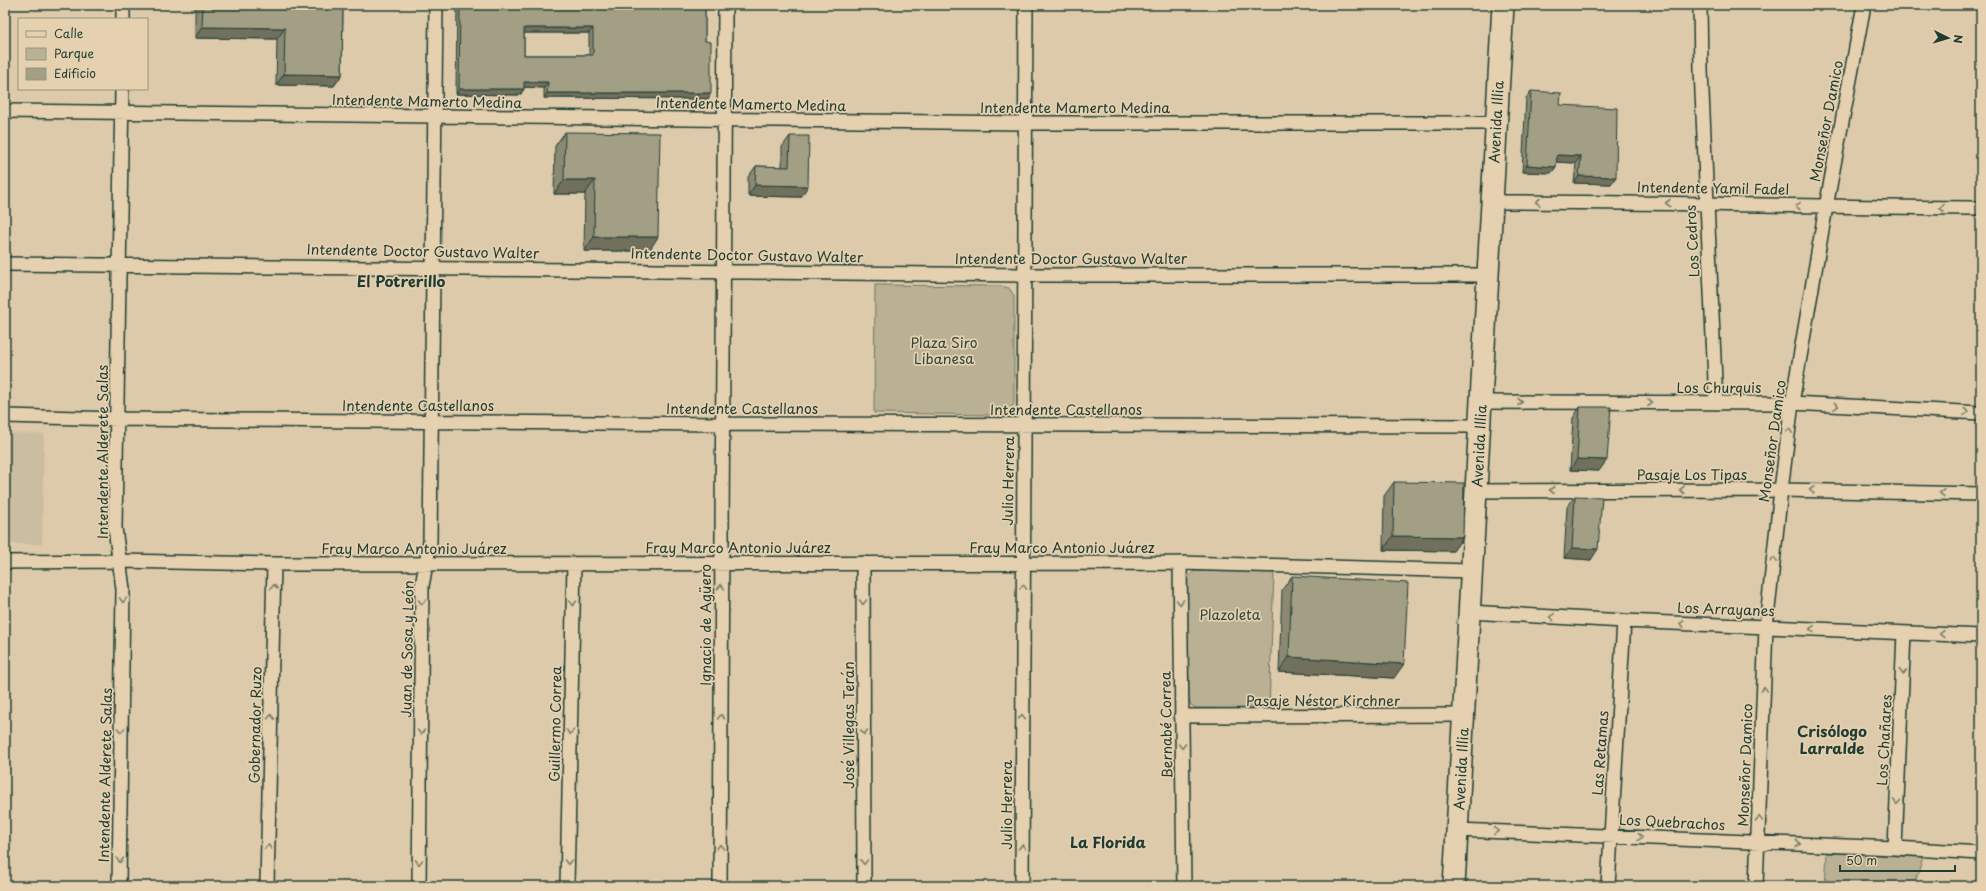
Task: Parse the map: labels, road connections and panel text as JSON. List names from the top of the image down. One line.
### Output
{"streets":{"main road":["Avenida Illia"],"street":["Intendente Mamerto Medina","Monseñor Damico","Intendente Yamil Fadel","Los Cedros","Intendente Doctor Gustavo Walter","Los Churquis","Intendente Castellanos","Intendente Alderete Salas","Pasaje Los Tipas","Julio Herrera","Fray Marco Antonio Juárez","Los Arrayanes","Ignacio de Agüero","Juan de Sosa y León","Pasaje Néstor Kirchner","Guillermo Correa","Gobernador Ruzo","José Villegas Terán","Bernabé Correa","Los Chañares","Las Retamas","Los Quebrachos"]},"crossings":[["Intendente Mamerto Medina","Avenida Illia"],["Intendente Mamerto Medina","Intendente Alderete Salas"],["Intendente Mamerto Medina","Julio Herrera"],["Intendente Mamerto Medina","Ignacio de Agüero"],["Intendente Mamerto Medina","Juan de Sosa y León"],["Monseñor Damico","Intendente Yamil Fadel"],["Monseñor Damico","Los Churquis"],["Monseñor Damico","Pasaje Los Tipas"],["Monseñor Damico","Los Arrayanes"],["Monseñor Damico","Los Quebrachos"],["Avenida Illia","Intendente Yamil Fadel"],["Avenida Illia","Intendente Doctor Gustavo Walter"],["Avenida Illia","Los Churquis"],["Avenida Illia","Intendente Castellanos"],["Avenida Illia","Pasaje Los Tipas"],["Avenida Illia","Fray Marco Antonio Juárez"],["Avenida Illia","Los Arrayanes"],["Avenida Illia","Pasaje Néstor Kirchner"],["Avenida Illia","Los Quebrachos"],["Intendente Yamil Fadel","Los Cedros"],["Los Cedros","Los Churquis"],["Intendente Doctor Gustavo Walter","Intendente Alderete Salas"],["Intendente Doctor Gustavo Walter","Julio Herrera"],["Intendente Doctor Gustavo Walter","Ignacio de Agüero"],["Intendente Doctor Gustavo Walter","Juan de Sosa y León"],["Intendente Castellanos","Intendente Alderete Salas"],["Intendente Castellanos","Julio Herrera"],["Intendente Castellanos","Ignacio de Agüero"],["Intendente Castellanos","Juan de Sosa y León"],["Intendente Alderete Salas","Fray Marco Antonio Juárez"],["Julio Herrera","Fray Marco Antonio Juárez"],["Fray Marco Antonio Juárez","Ignacio de Agüero"],["Fray Marco Antonio Juárez","Juan de Sosa y León"],["Fray Marco Antonio Juárez","Guillermo Correa"],["Fray Marco Antonio Juárez","Gobernador Ruzo"],["Fray Marco Antonio Juárez","José Villegas Terán"],["Fray Marco Antonio Juárez","Bernabé Correa"],["Los Arrayanes","Los Chañares"],["Los Arrayanes","Las Retamas"],["Pasaje Néstor Kirchner","Bernabé Correa"],["Los Chañares","Los Quebrachos"],["Las Retamas","Los Quebrachos"]],"one_way":["Monseñor Damico","Intendente Yamil Fadel","Los Churquis","Intendente Alderete Salas","Pasaje Los Tipas","Julio Herrera","Los Arrayanes","Ignacio de Agüero","Juan de Sosa y León","Guillermo Correa","Gobernador Ruzo","José Villegas Terán","Bernabé Correa","Los Chañares","Los Quebrachos"],"districts":["El Potrerillo","Crisólogo Larralde","La Florida"],"parks":["Plaza Siro Libanesa","Plazoleta"],"legend":["Calle","Parque","Edificio"],"scale_bar":"50 m","north":"right"}
